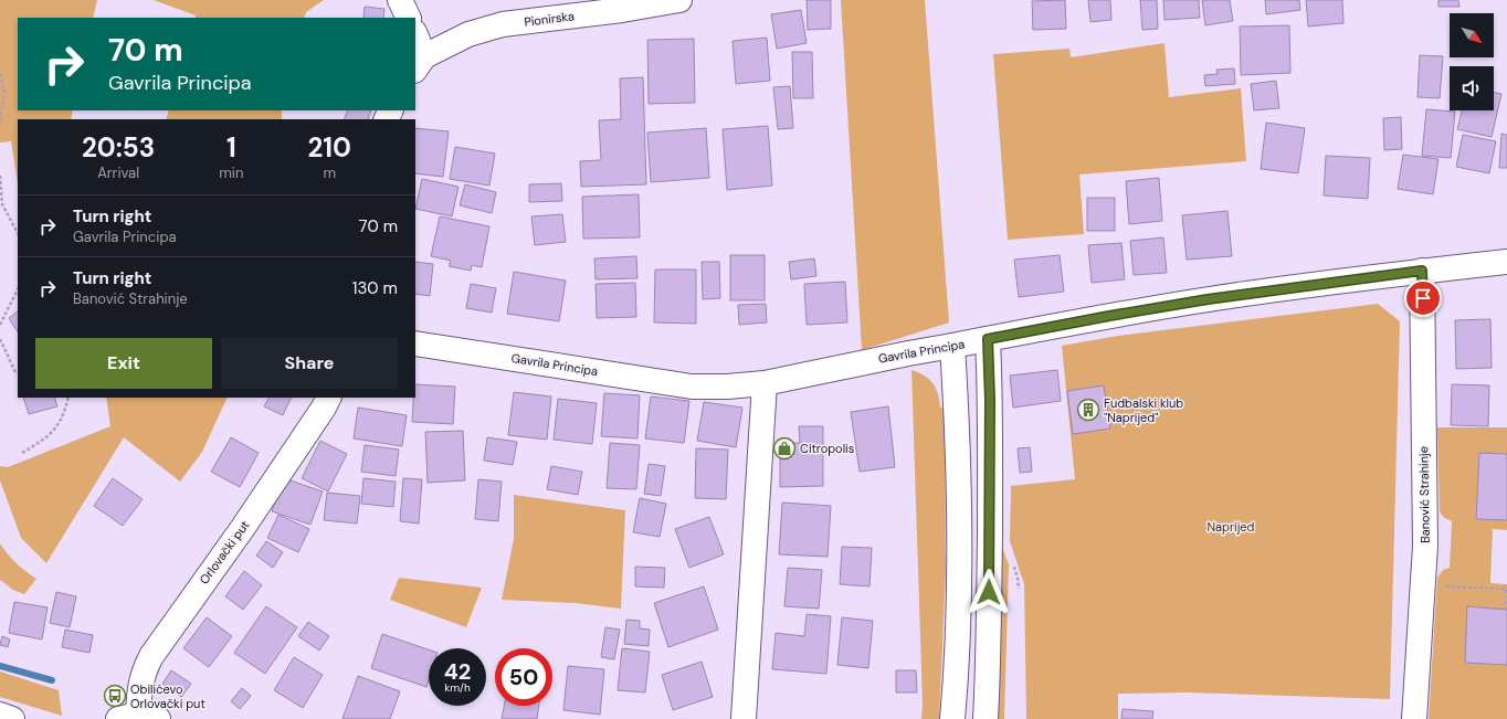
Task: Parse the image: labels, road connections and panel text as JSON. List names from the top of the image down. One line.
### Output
{"streets":{"street":["Pionirska","Gavrila Principa","Banović Strahinje","Orlovački put"]},"crossings":[["Gavrila Principa","Banović Strahinje"]],"parks":["Naprijed"],"places":{"building":["Fudbalski klub \"Naprijed\""],"shop":["Citropolis"],"bus stop":["Obilićevo Orlovački put"]},"north":"bottom right","page":{"turn":["70 m","Gavrila Principa"],"eta":["20:53","Arrival","1","min","210","m"],"list":[{"name":"Turn right","note":"Gavrila Principa","value":"70 m"},{"name":"Turn right","note":"Banović Strahinje","value":"130 m"}],"buttons":["Exit","Share"],"speed":"42 km/h","limit":"50"}}
